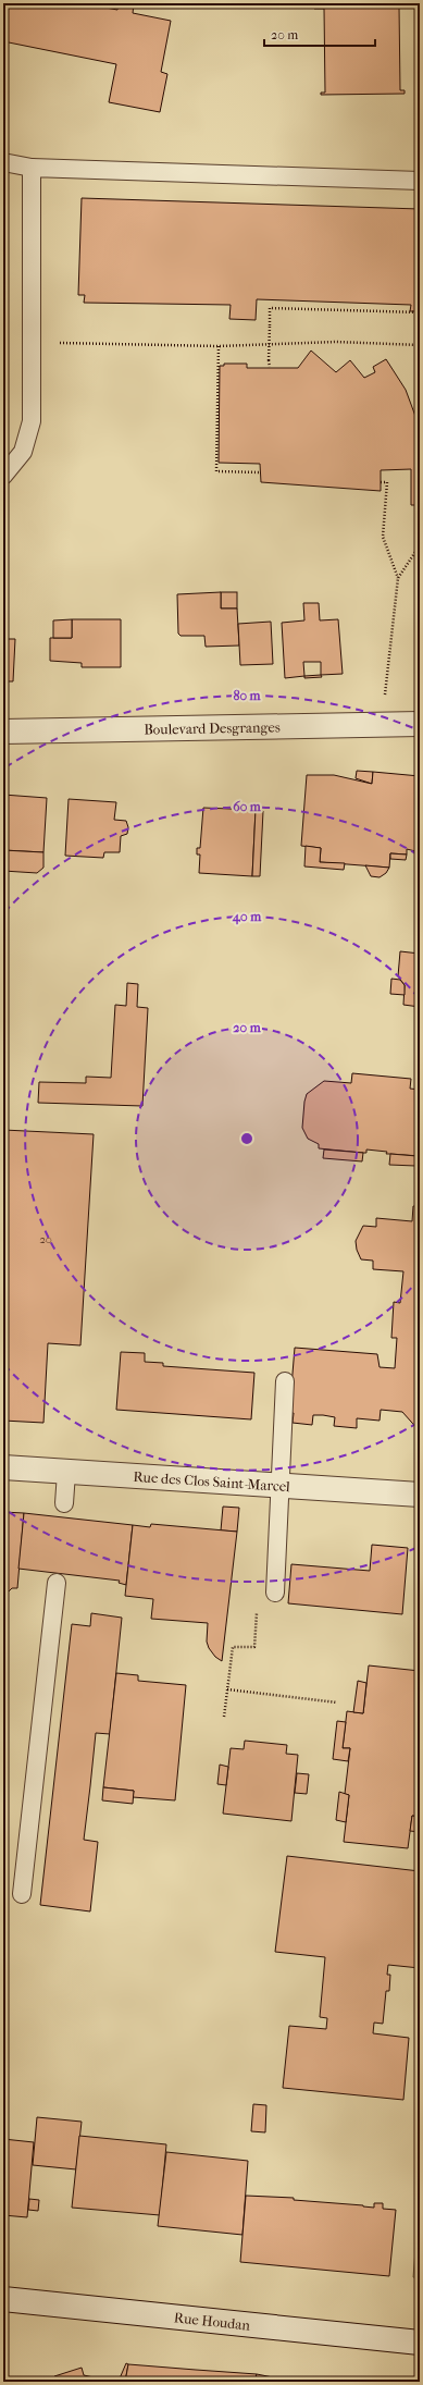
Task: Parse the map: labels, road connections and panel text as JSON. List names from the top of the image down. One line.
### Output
{"streets":{"street":["Boulevard Desgranges","Rue des Clos Saint-Marcel","Rue Houdan"]},"house_numbers":["20"],"scale_bar":"20 m","rings":["80 m","60 m","40 m","20 m"]}
